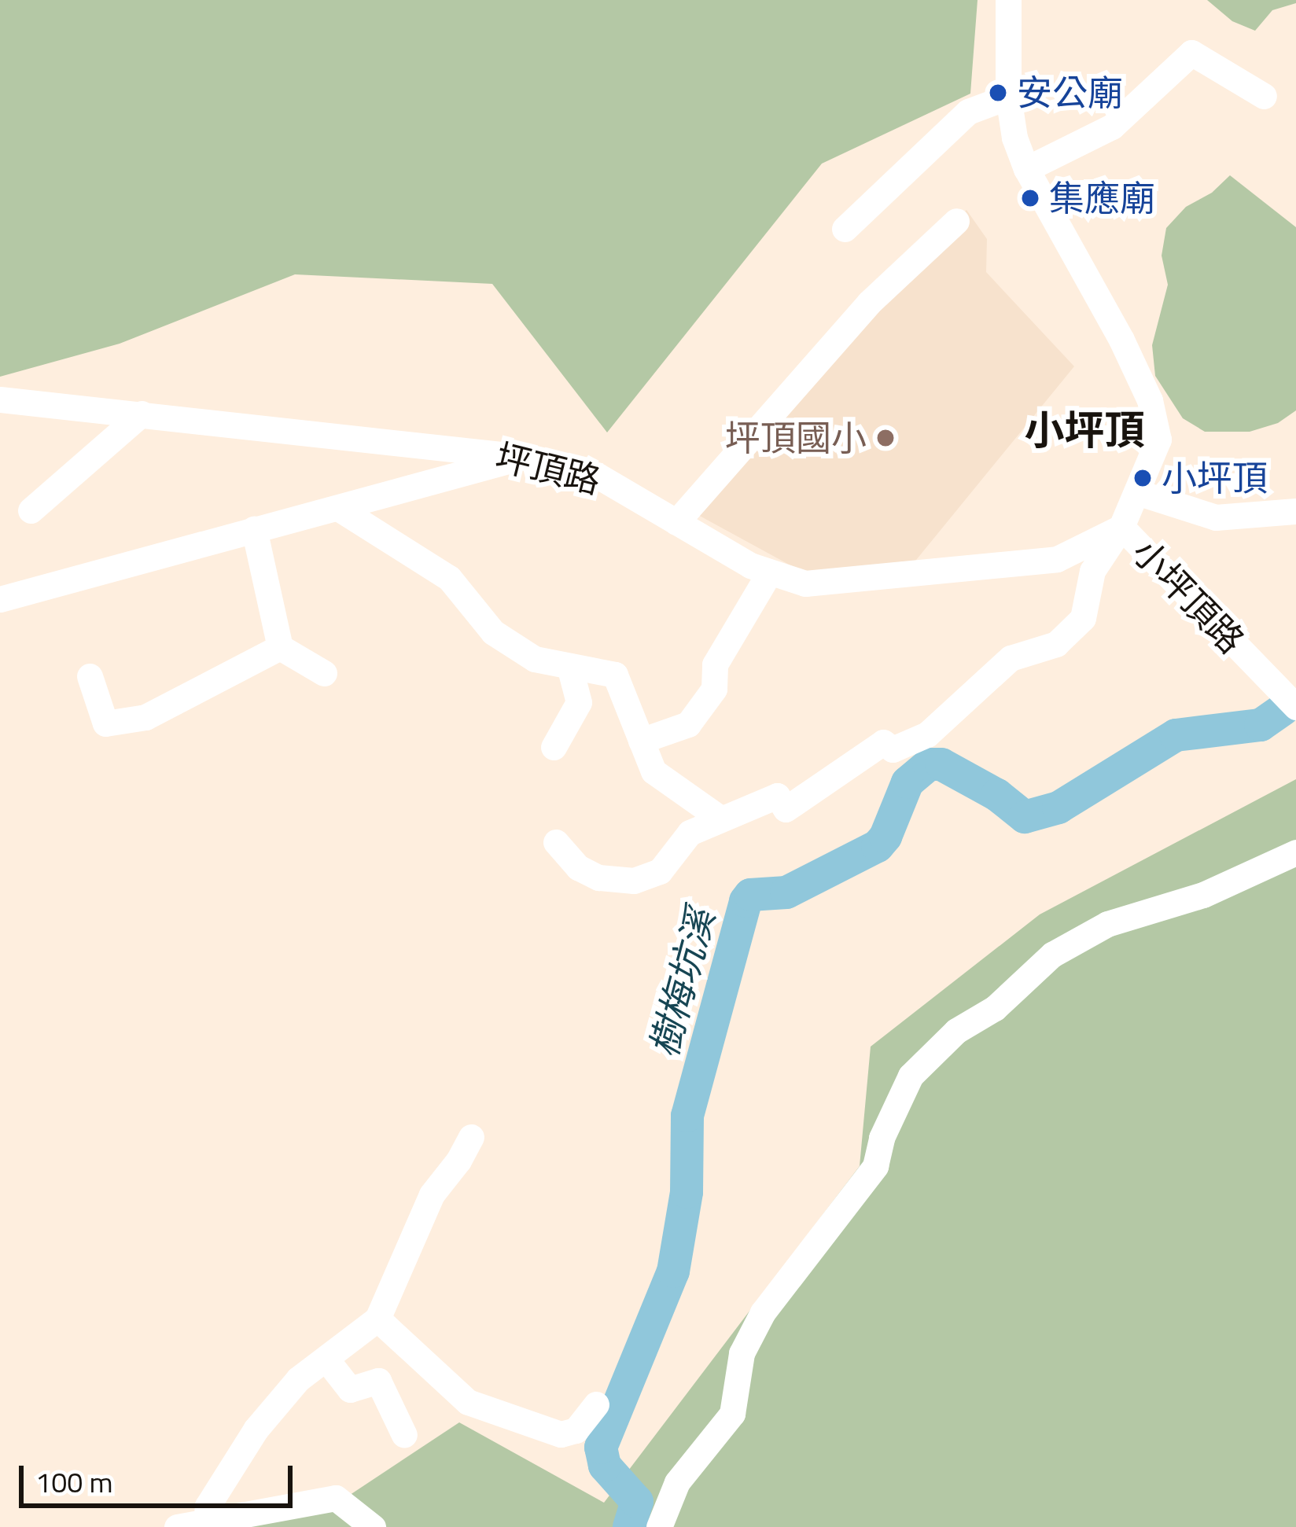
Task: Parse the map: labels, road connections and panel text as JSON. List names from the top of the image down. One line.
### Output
{"streets":{"street":["坪頂路","小坪頂路"]},"crossings":[["坪頂路","小坪頂路"]],"districts":["小坪頂"],"water":["樹梅坑溪"],"places":["安公廟","集應廟","坪頂國小","小坪頂"],"scale_bar":"100 m"}
